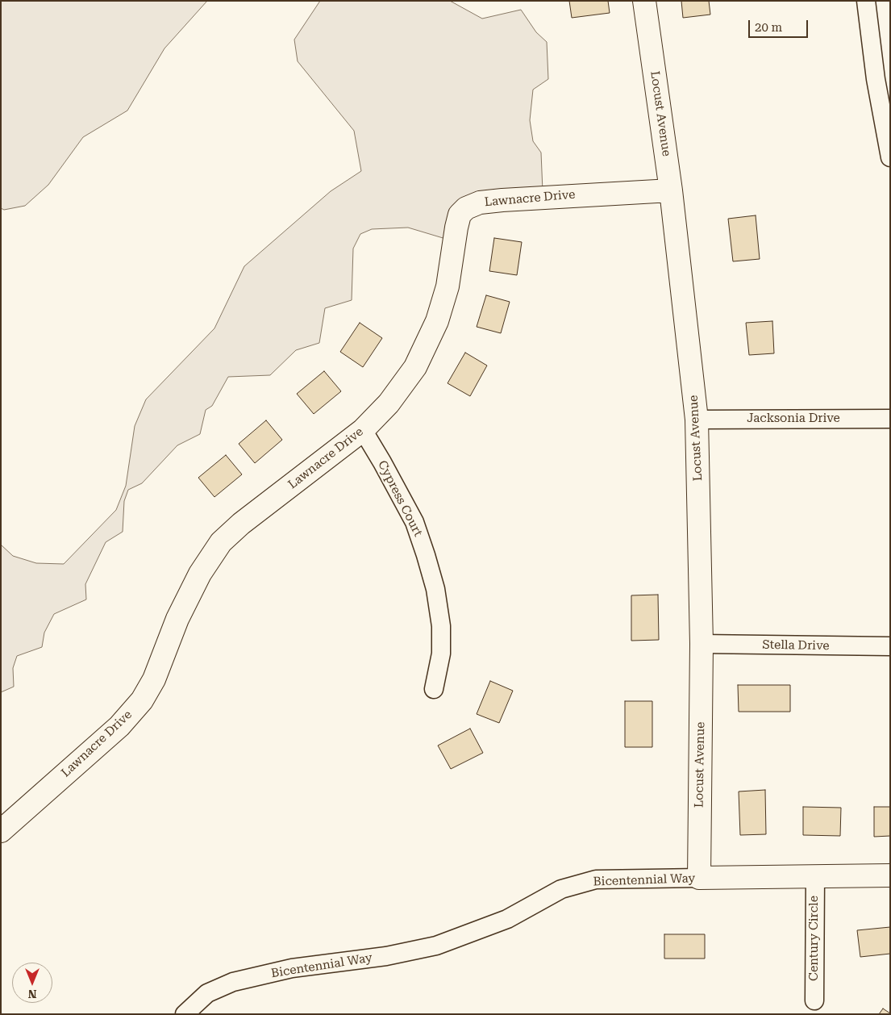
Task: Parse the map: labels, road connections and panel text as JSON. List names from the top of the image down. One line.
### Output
{"streets":{"street":["Locust Avenue","Lawnacre Drive","Jacksonia Drive","Cypress Court","Stella Drive","Bicentennial Way","Century Circle"]},"crossings":[["Locust Avenue","Lawnacre Drive"],["Locust Avenue","Jacksonia Drive"],["Locust Avenue","Stella Drive"],["Locust Avenue","Bicentennial Way"],["Lawnacre Drive","Cypress Court"],["Bicentennial Way","Century Circle"]],"scale_bar":"20 m","north":"bottom"}
